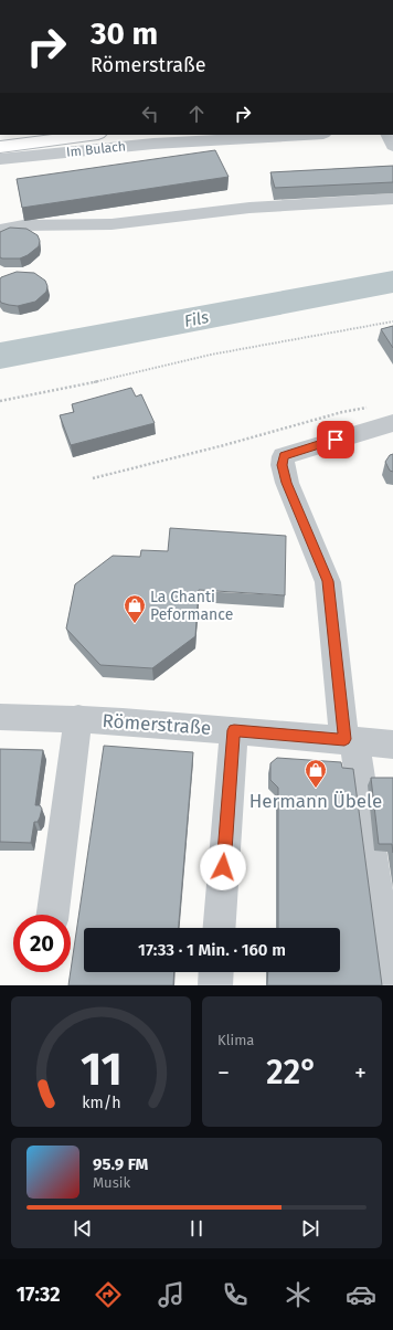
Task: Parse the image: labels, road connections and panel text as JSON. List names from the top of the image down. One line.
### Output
{"streets":{"street":["Im Bulach","Römerstraße"]},"water":["Fils"],"places":{"shop":["La Chanti Peformance","Hermann Übele"]},"page":{"turn":["30 m","Römerstraße"],"limit":"20","trip":"17:33 · 1 Min. · 160 m","tile":"Klima","heat":["−","22°","+"],"song":["95.9 FM","Musik"],"tabs":"17:32","gauge":["11","km/h"]}}
